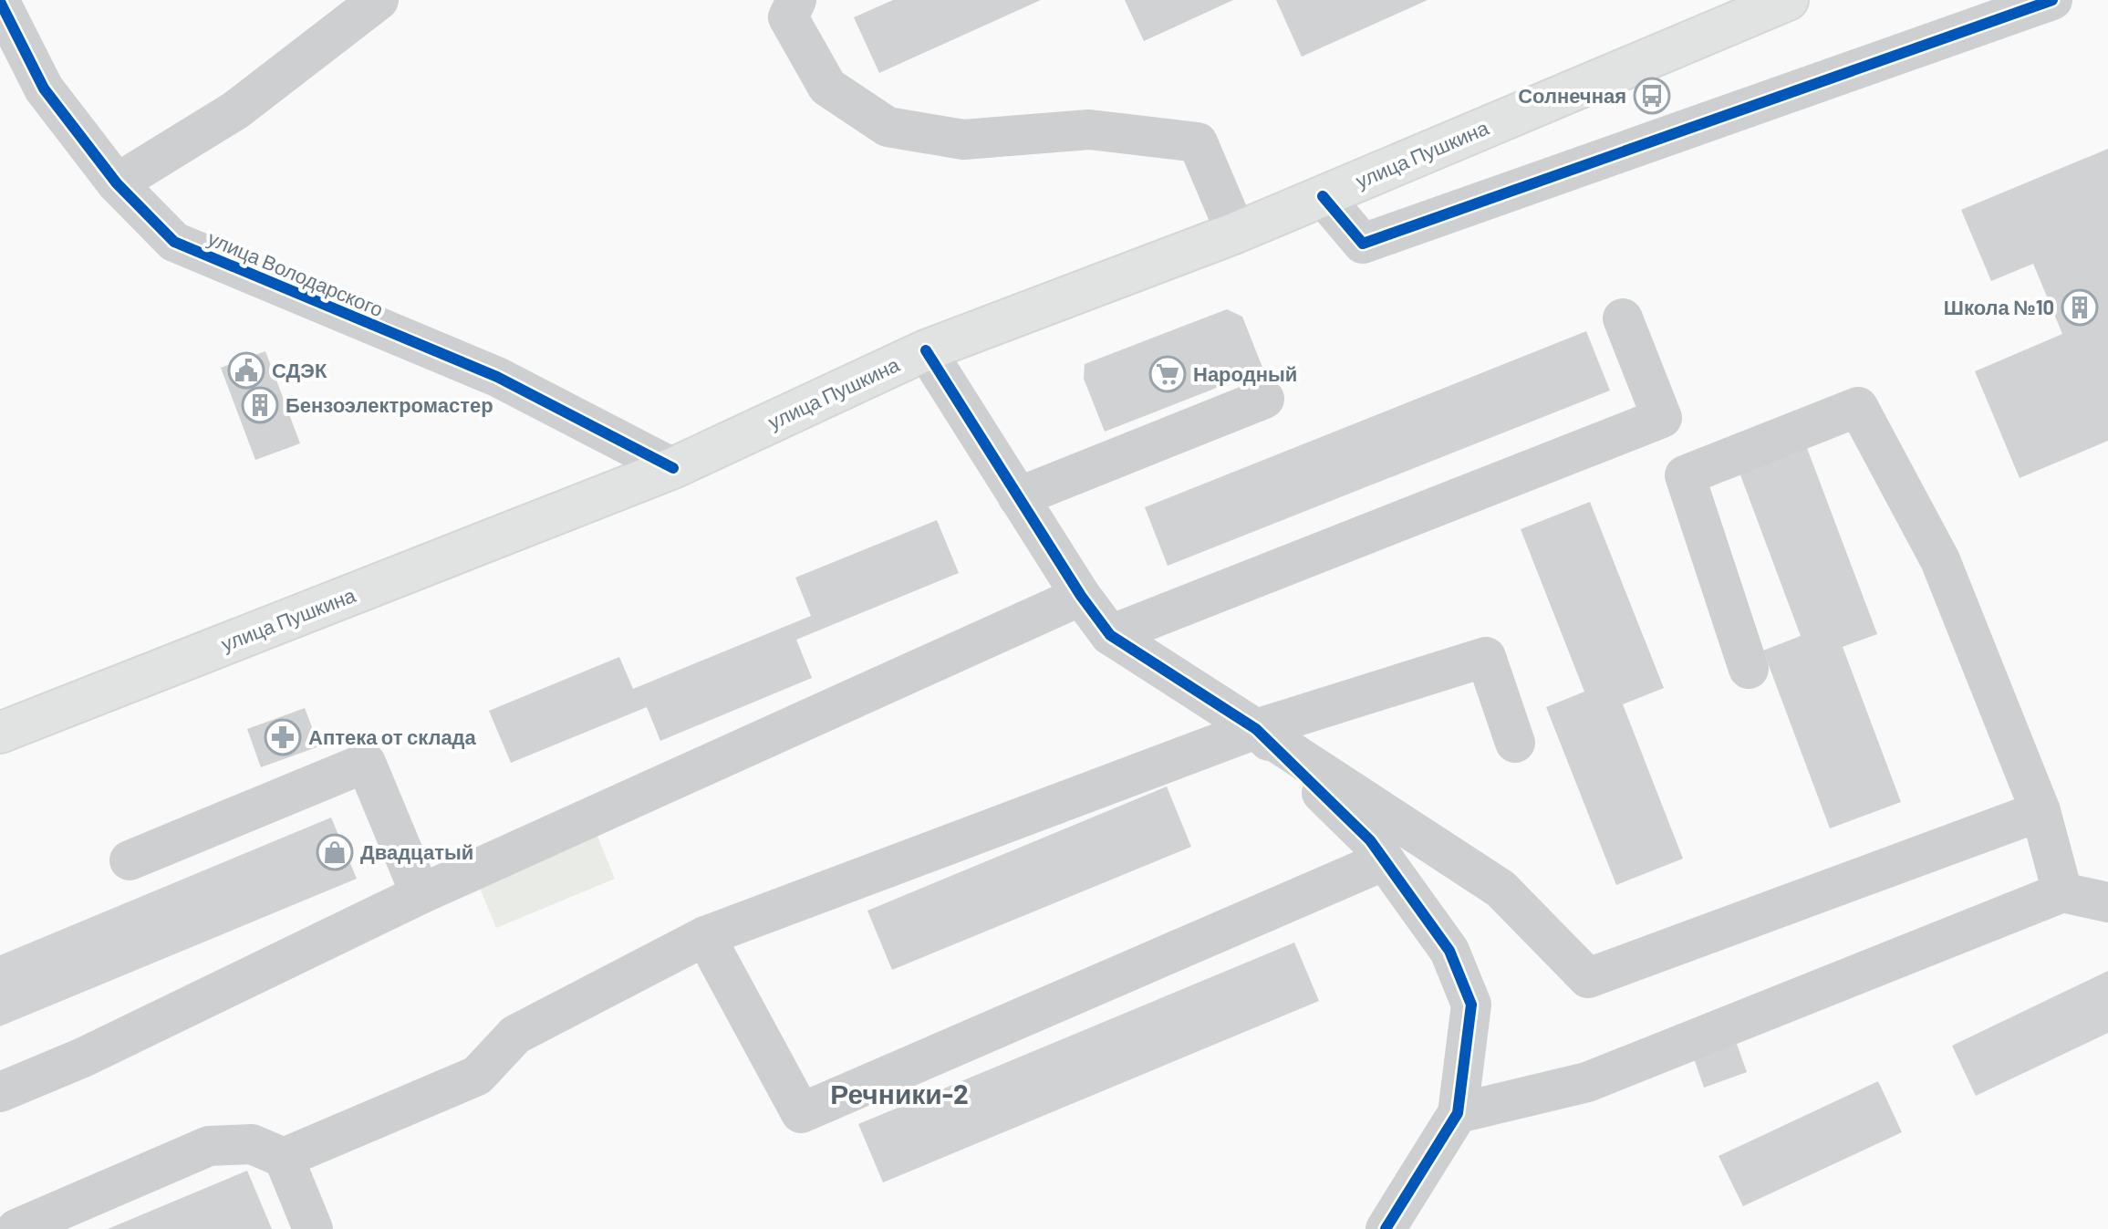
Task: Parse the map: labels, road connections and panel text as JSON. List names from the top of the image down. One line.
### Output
{"streets":{"main road":["улица Пушкина"],"street":["улица Володарского"]},"crossings":[["улица Пушкина","улица Володарского"]],"districts":["Речники-2"],"places":{"bus stop":["Солнечная"],"building":["Школа №10","Бензоэлектромастер"],"public building":["СДЭК"],"supermarket":["Народный"],"pharmacy":["Аптека от склада"],"shop":["Двадцатый"]}}
